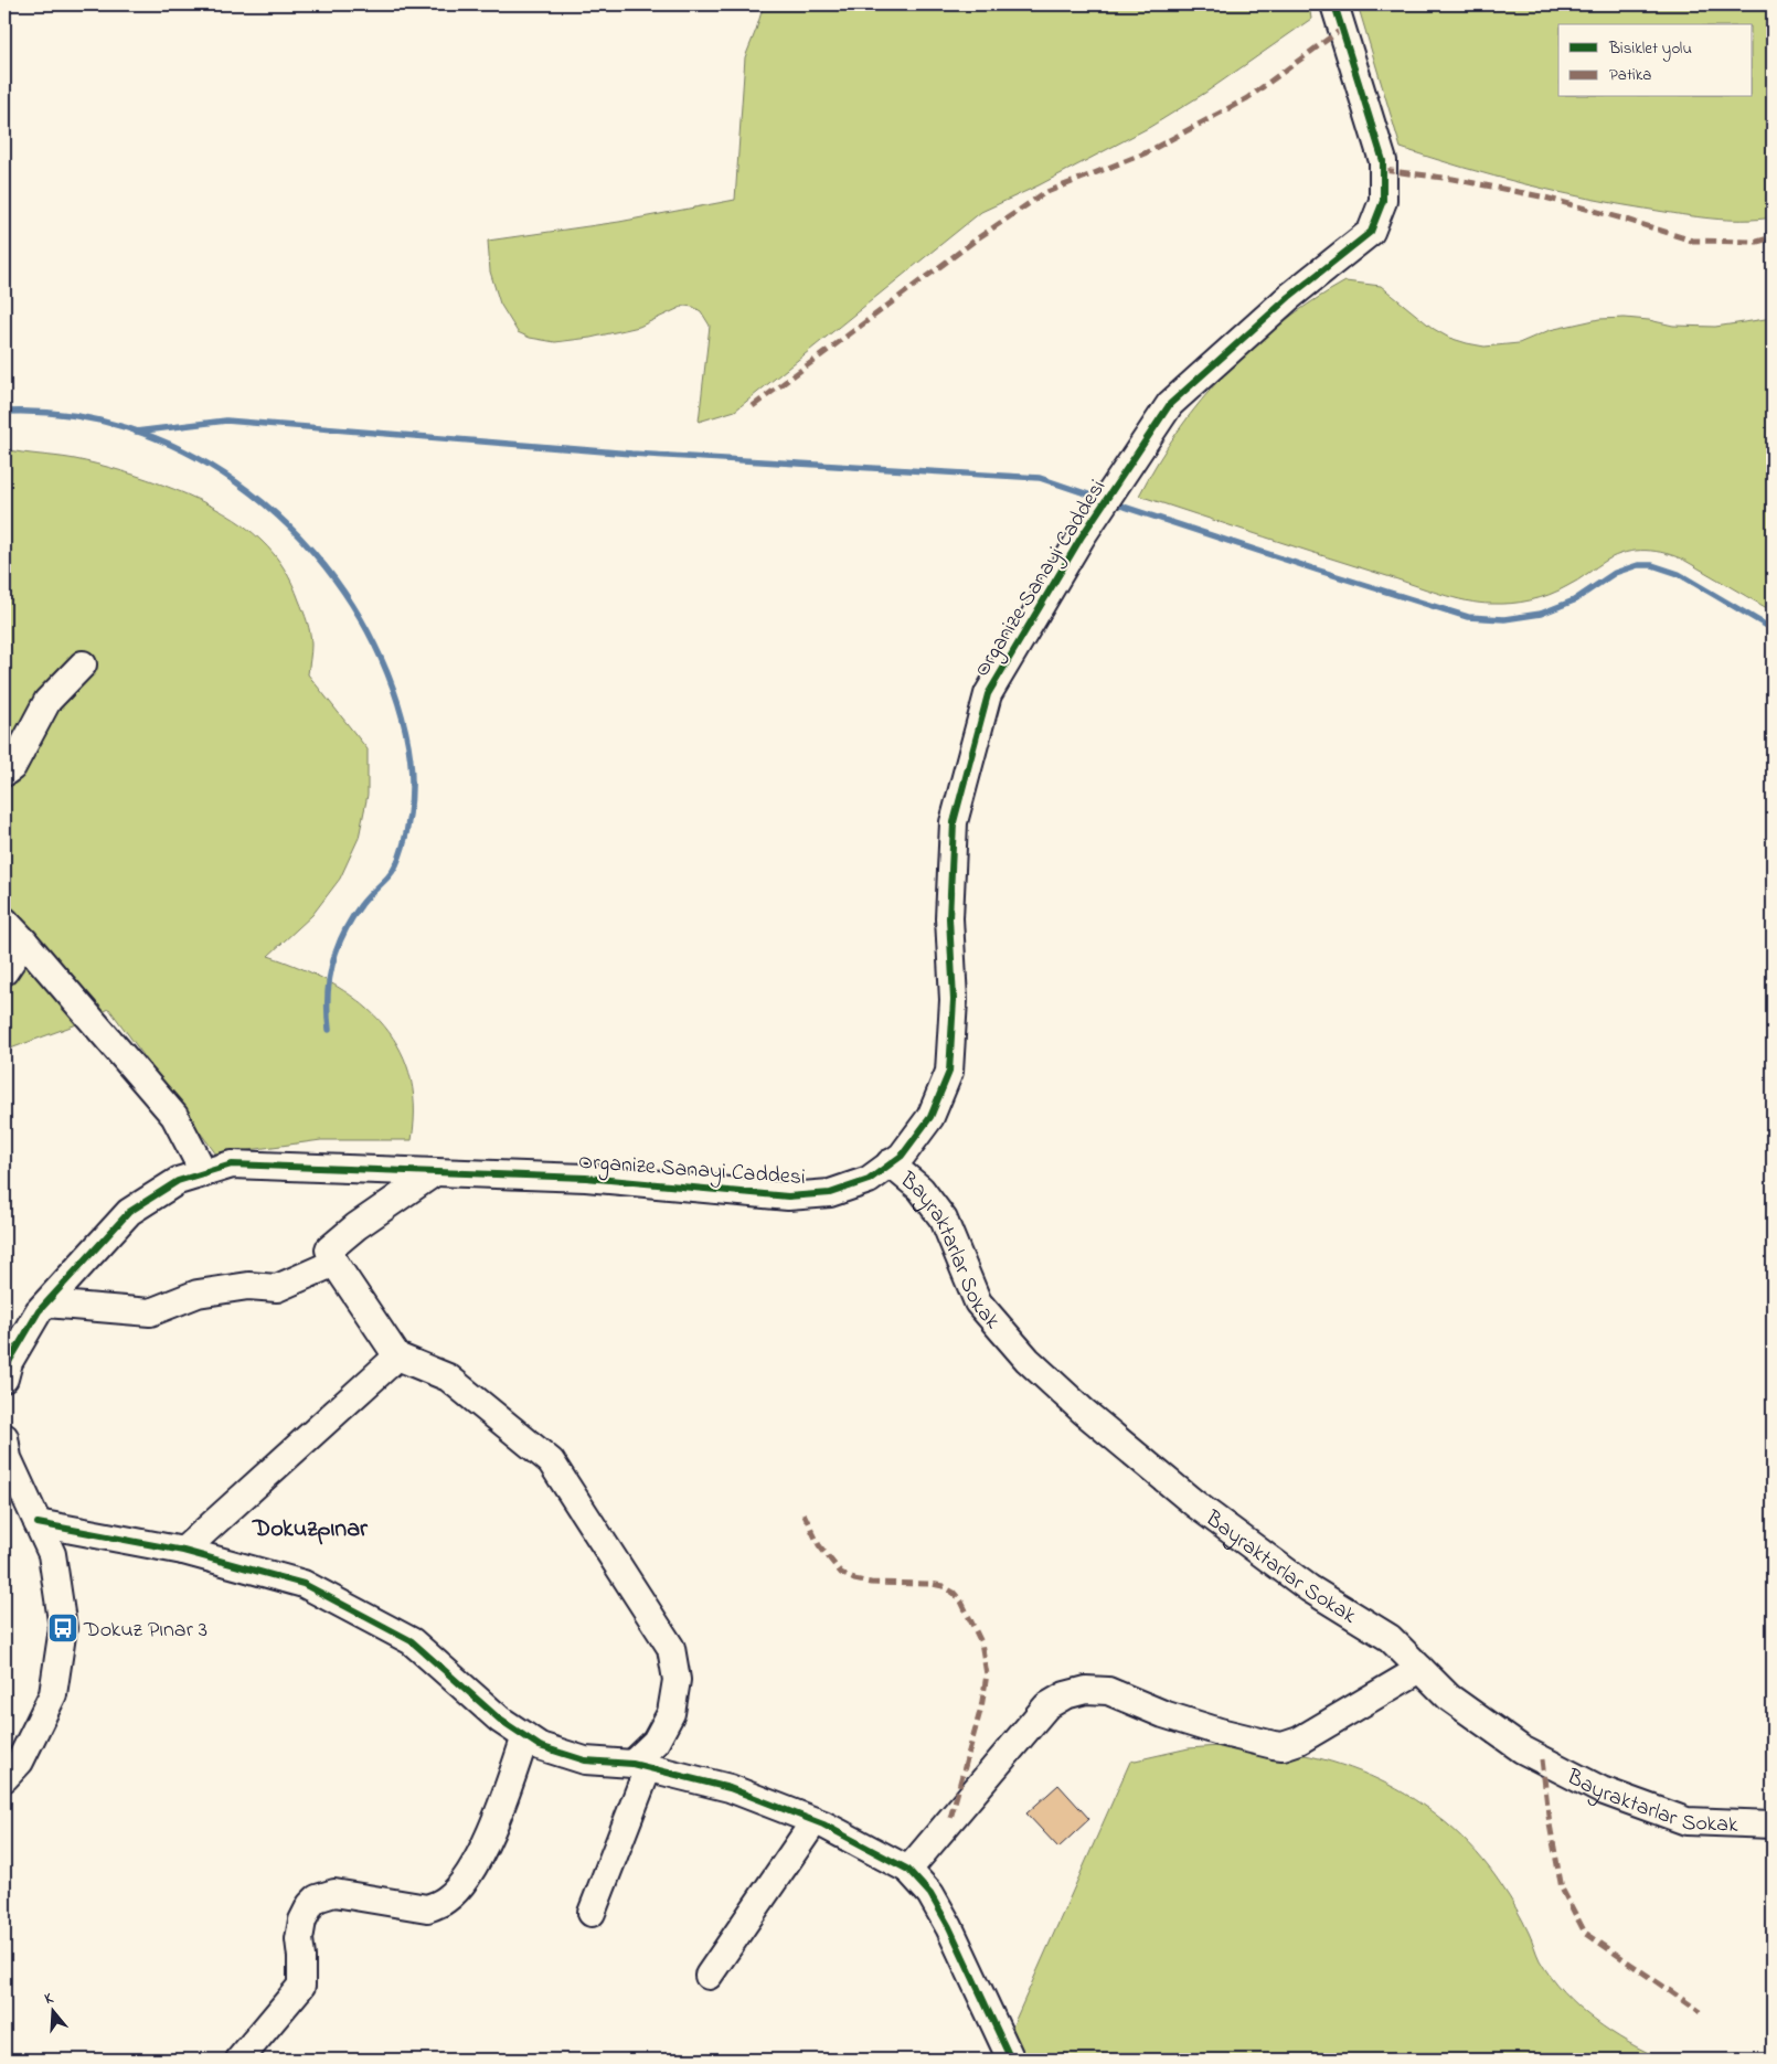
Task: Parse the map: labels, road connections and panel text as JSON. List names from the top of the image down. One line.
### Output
{"streets":{"street":["Organize Sanayi Caddesi","Bayraktarlar Sokak"]},"crossings":[["Organize Sanayi Caddesi","Bayraktarlar Sokak"]],"districts":["Dokuzpınar"],"places":{"bus stop":["Dokuz Pınar 3"]},"legend":["Bisiklet yolu","Patika"],"north":"top"}
